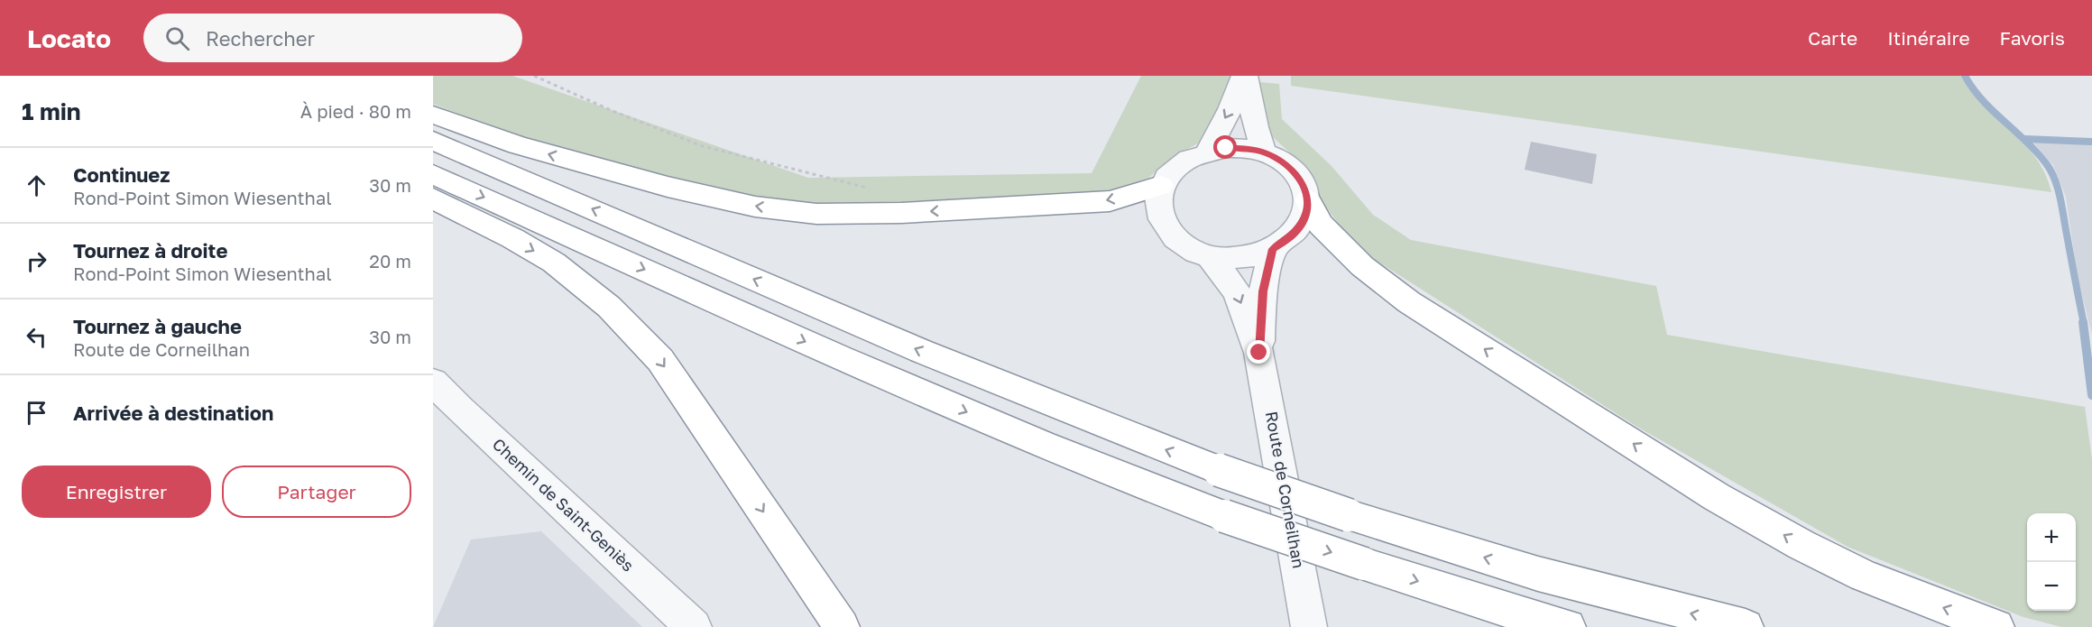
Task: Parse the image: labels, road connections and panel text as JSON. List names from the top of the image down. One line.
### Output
{"streets":{"street":["Route de Corneilhan","Chemin de Saint-Geniès"]},"page":{"header":"Locato","search":"Rechercher","nav":["Carte","Itinéraire","Favoris"],"heading":["1 min","À pied · 80 m"],"list":[["Continuez","Rond-Point Simon Wiesenthal","30 m"],["Tournez à droite","Rond-Point Simon Wiesenthal","20 m"],["Tournez à gauche","Route de Corneilhan","30 m"],"Arrivée à destination"],"buttons":["Enregistrer","Partager"],"map_buttons":["+","−"]}}
